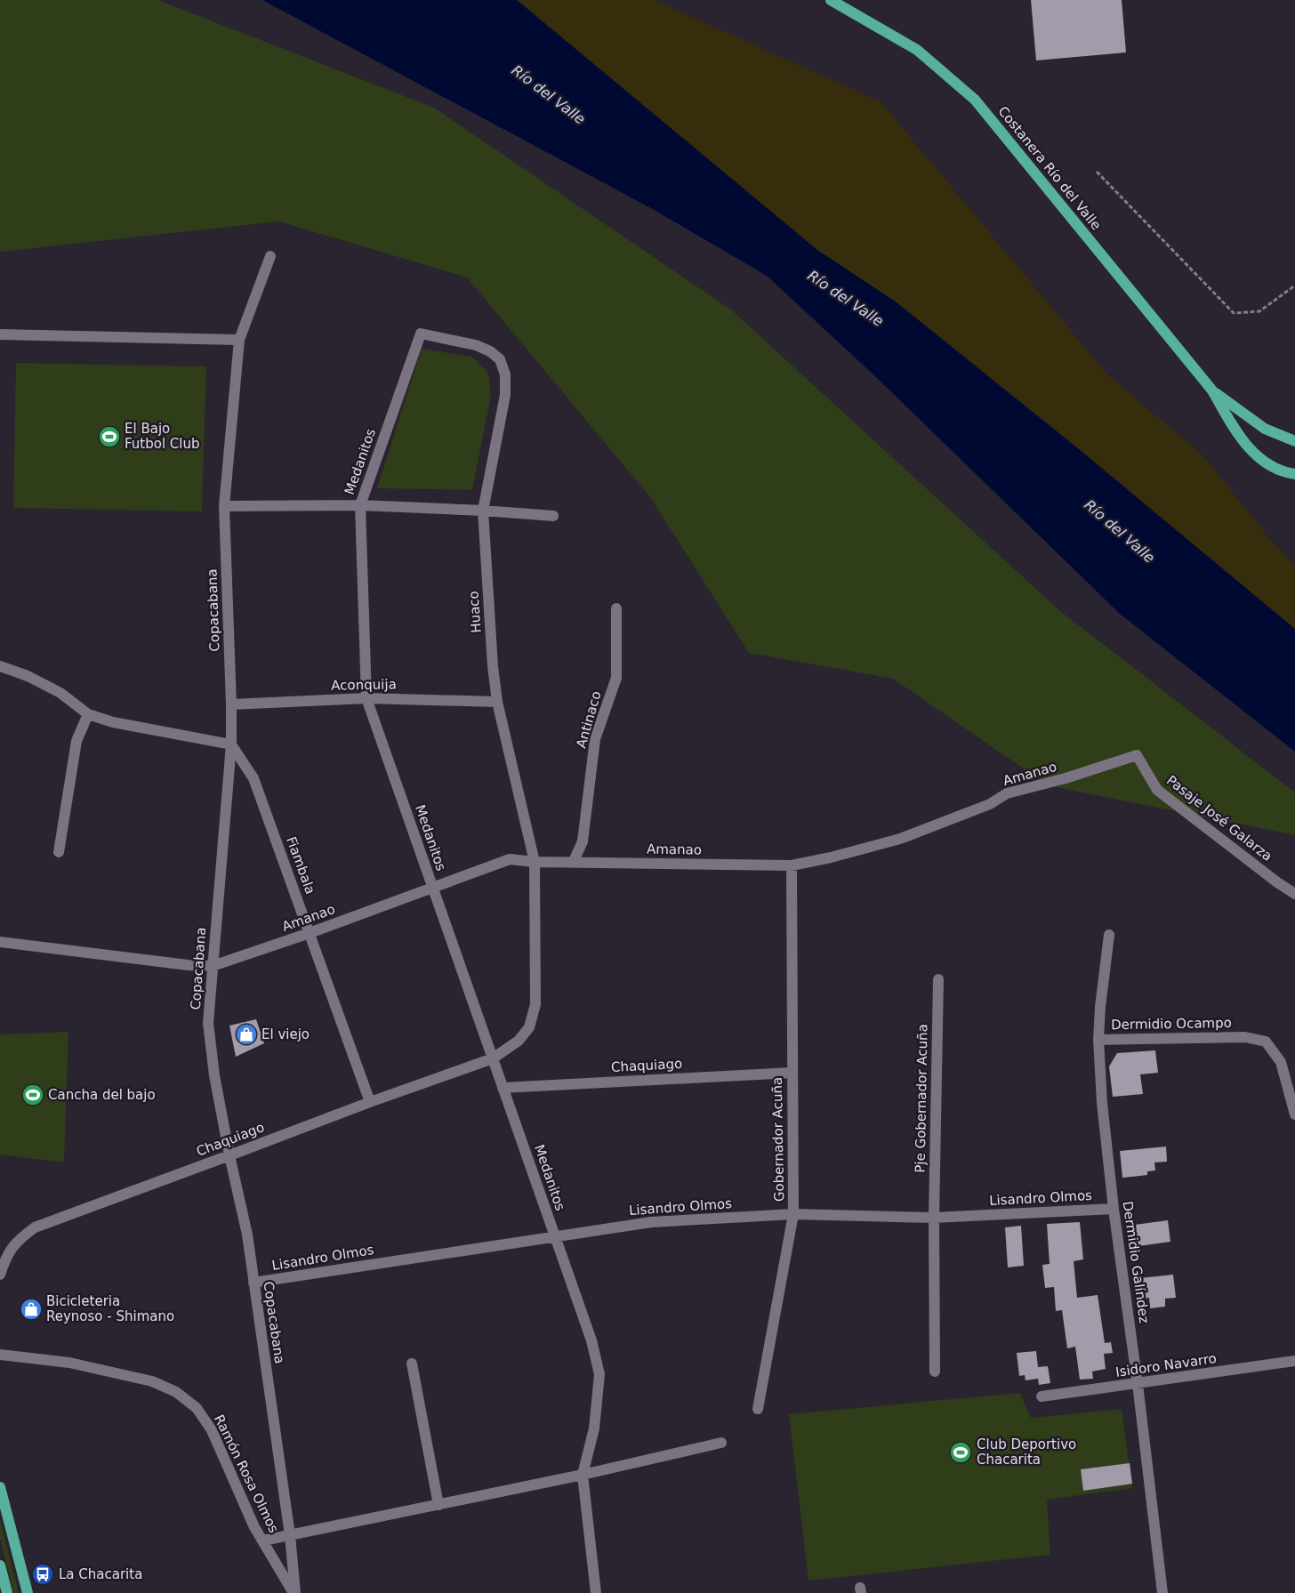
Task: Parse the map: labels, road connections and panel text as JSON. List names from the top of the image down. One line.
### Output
{"streets":{"main road":["Costanera Río del Valle"],"street":["Medanitos","Copacabana","Huaco","Aconquija","Antinaco","Amanao","Pasaje José Galarza","Fiambala","Dermidio Ocampo","Chaquiago","Pje Gobernador Acuña","Gobernador Acuña","Lisandro Olmos","Dermidio Galíndez","Isidoro Navarro","Ramón Rosa Olmos"]},"crossings":[["Medanitos","Huaco"],["Medanitos","Aconquija"],["Medanitos","Amanao"],["Medanitos","Chaquiago"],["Medanitos","Lisandro Olmos"],["Copacabana","Aconquija"],["Copacabana","Amanao"],["Copacabana","Fiambala"],["Copacabana","Chaquiago"],["Copacabana","Lisandro Olmos"],["Copacabana","Ramón Rosa Olmos"],["Huaco","Aconquija"],["Huaco","Amanao"],["Antinaco","Amanao"],["Amanao","Pasaje José Galarza"],["Amanao","Fiambala"],["Amanao","Gobernador Acuña"],["Fiambala","Chaquiago"],["Dermidio Ocampo","Dermidio Galíndez"],["Chaquiago","Gobernador Acuña"],["Pje Gobernador Acuña","Lisandro Olmos"],["Gobernador Acuña","Lisandro Olmos"],["Lisandro Olmos","Dermidio Galíndez"],["Dermidio Galíndez","Isidoro Navarro"]],"water":["Río del Valle"],"places":{"sports":["El Bajo Futbol Club","Cancha del bajo","Club Deportivo Chacarita"],"shop":["El viejo","Bicicleteria Reynoso - Shimano"],"bus stop":["La Chacarita"]}}
